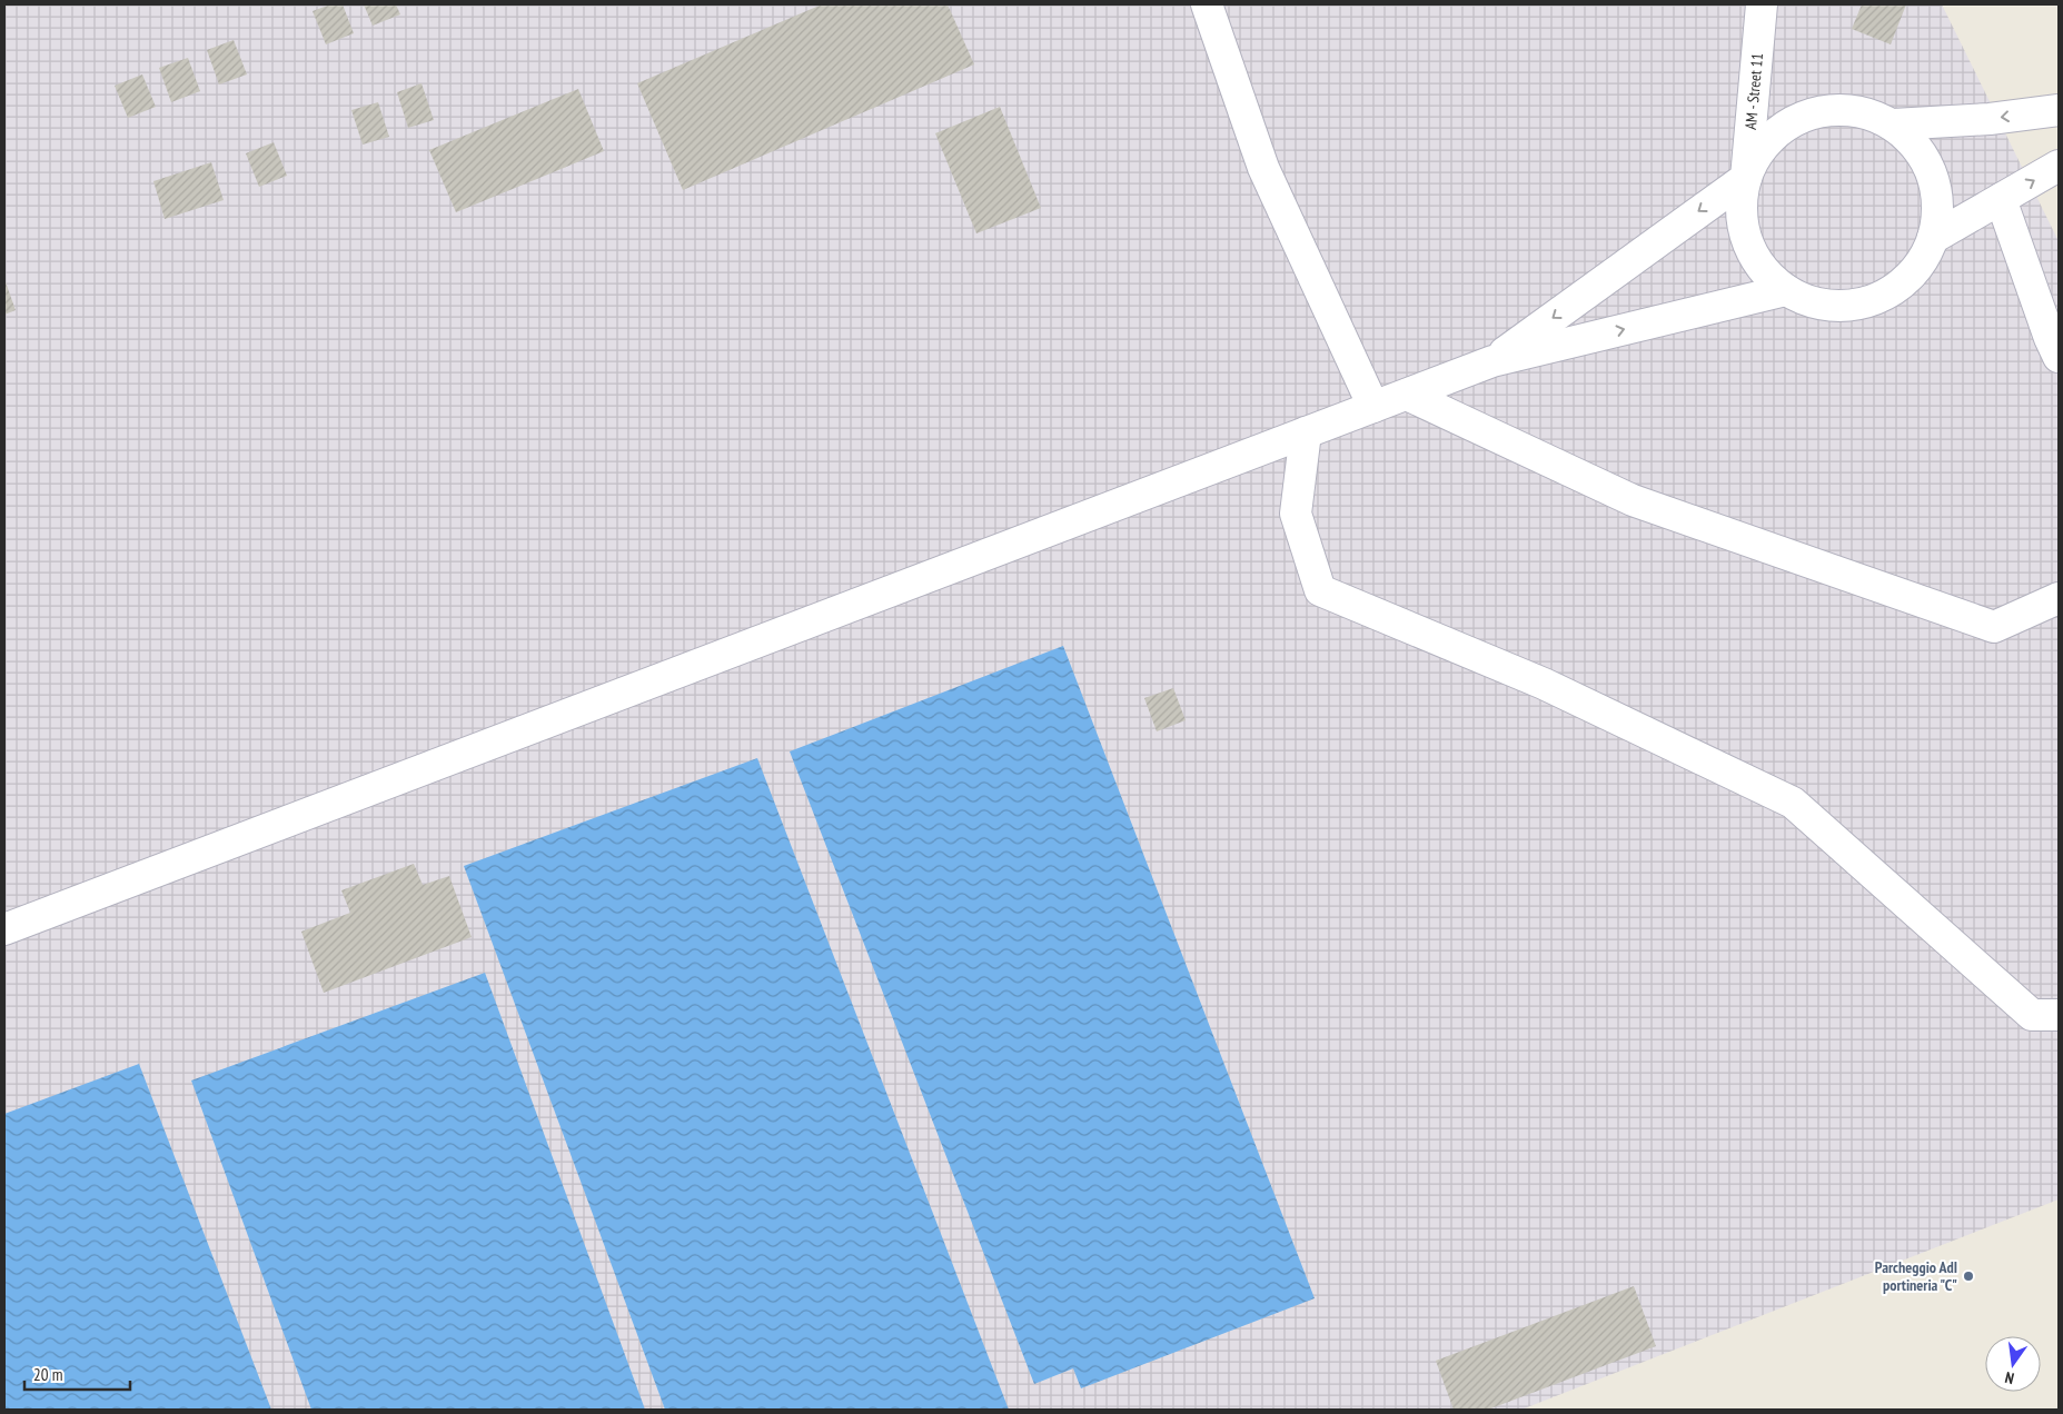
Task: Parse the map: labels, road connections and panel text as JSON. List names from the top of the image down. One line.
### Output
{"streets":{"street":["AM - Street 11"]},"places":["Parcheggio AdI portineria \"C\""],"scale_bar":"20 m","north":"bottom"}
